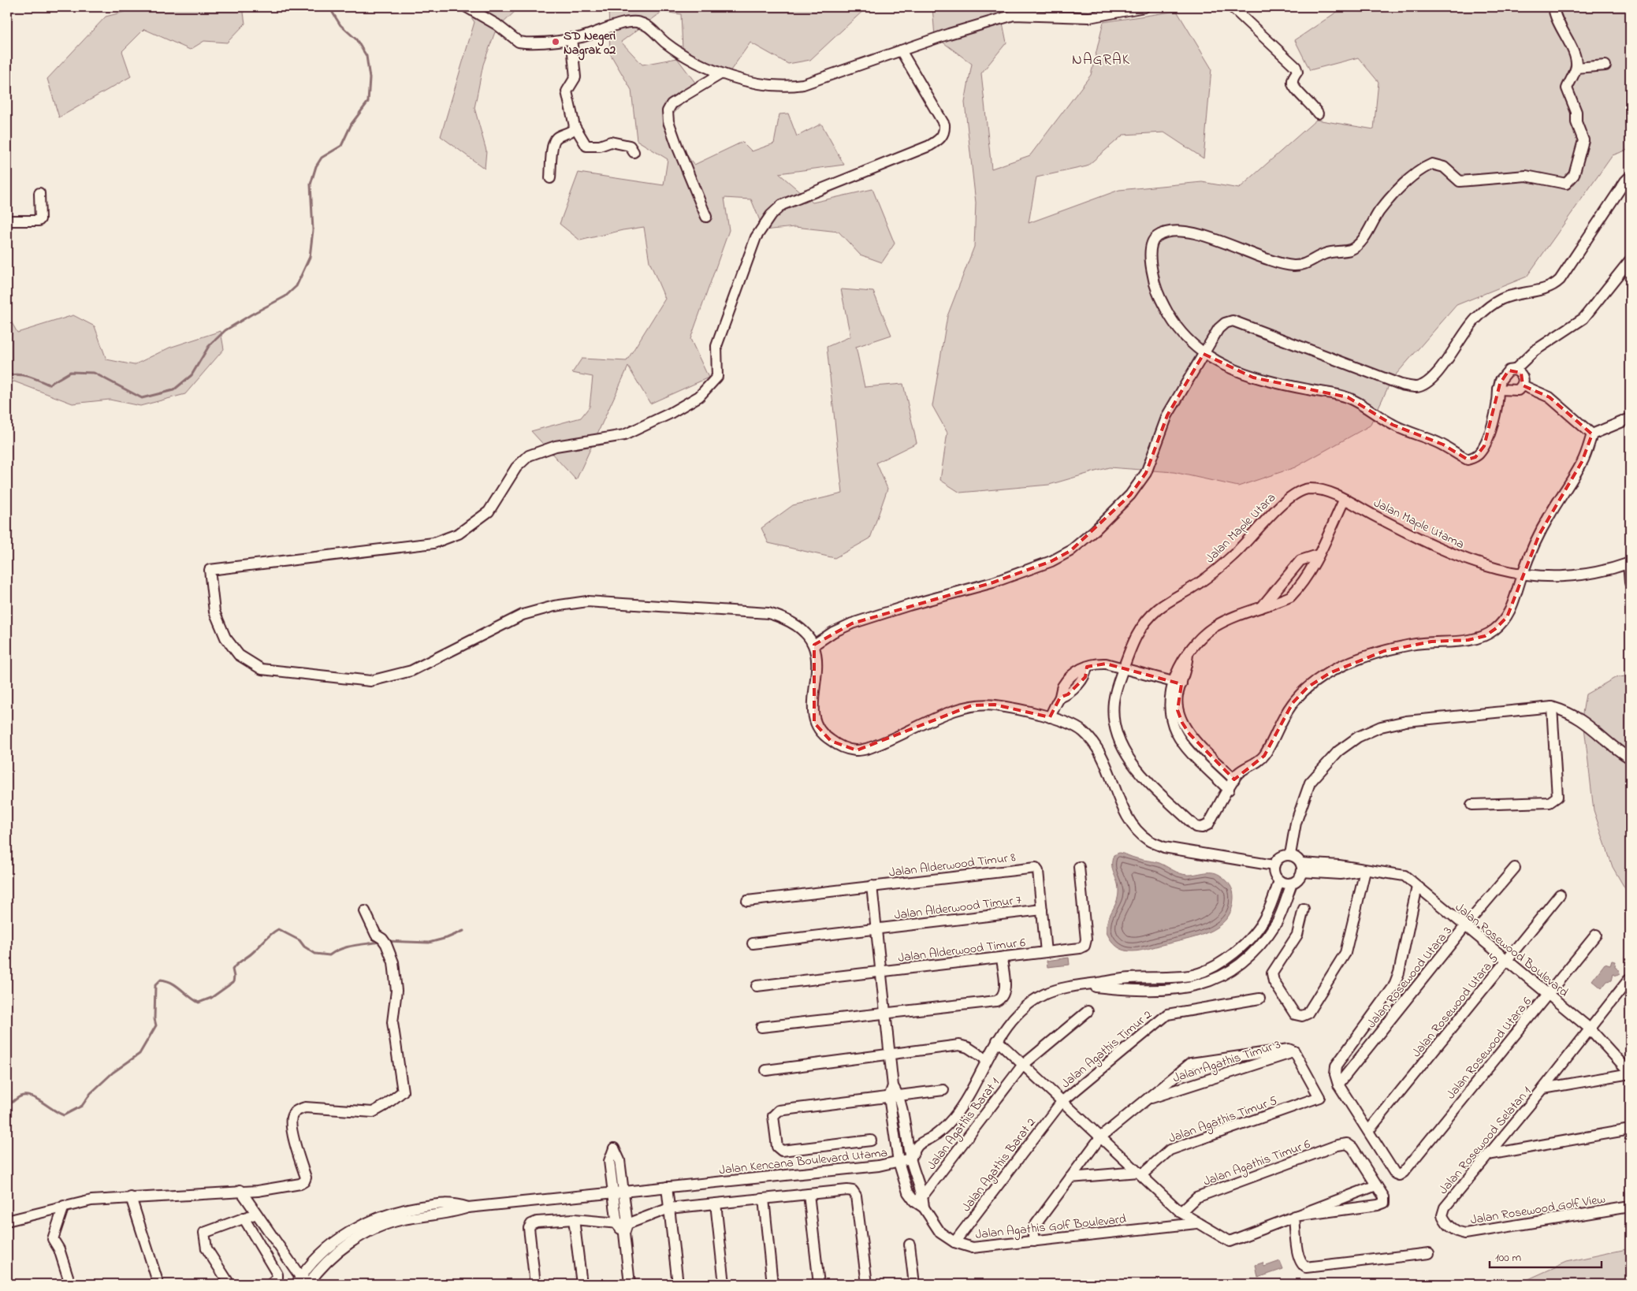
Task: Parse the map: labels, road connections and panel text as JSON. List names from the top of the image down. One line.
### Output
{"streets":{"street":["Jalan Maple Utama","Jalan Maple Utara","Jalan Alderwood Timur 8","Jalan Alderwood Timur 7","Jalan Alderwood Timur 6","Jalan Rosewood Boulevard","Jalan Rosewood Utara 3","Jalan Rosewood Utara 5","Jalan Rosewood Utara 6","Jalan Agathis Timur 2","Jalan Agathis Timur 3","Jalan Agathis Timur 5","Jalan Agathis Barat 1","Jalan Rosewood Selatan 1","Jalan Kencana Boulevard Utama","Jalan Agathis Timur 6","Jalan Agathis Barat 2","Jalan Rosewood Golf View","Jalan Agathis Golf Boulevard"]},"crossings":[["Jalan Maple Utama","Jalan Maple Utara"],["Jalan Alderwood Timur 8","Jalan Alderwood Timur 7"],["Jalan Rosewood Boulevard","Jalan Rosewood Utara 3"],["Jalan Rosewood Boulevard","Jalan Rosewood Utara 5"],["Jalan Rosewood Boulevard","Jalan Rosewood Utara 6"],["Jalan Rosewood Boulevard","Jalan Rosewood Selatan 1"],["Jalan Rosewood Utara 5","Jalan Rosewood Utara 6"],["Jalan Agathis Timur 2","Jalan Agathis Barat 2"],["Jalan Agathis Timur 3","Jalan Agathis Timur 5"],["Jalan Agathis Timur 3","Jalan Agathis Golf Boulevard"],["Jalan Agathis Barat 1","Jalan Agathis Golf Boulevard"],["Jalan Rosewood Selatan 1","Jalan Rosewood Golf View"],["Jalan Agathis Barat 2","Jalan Agathis Golf Boulevard"]],"districts":["NAGRAK"],"places":["SD Negeri Nagrak 02"],"scale_bar":"100 m"}
